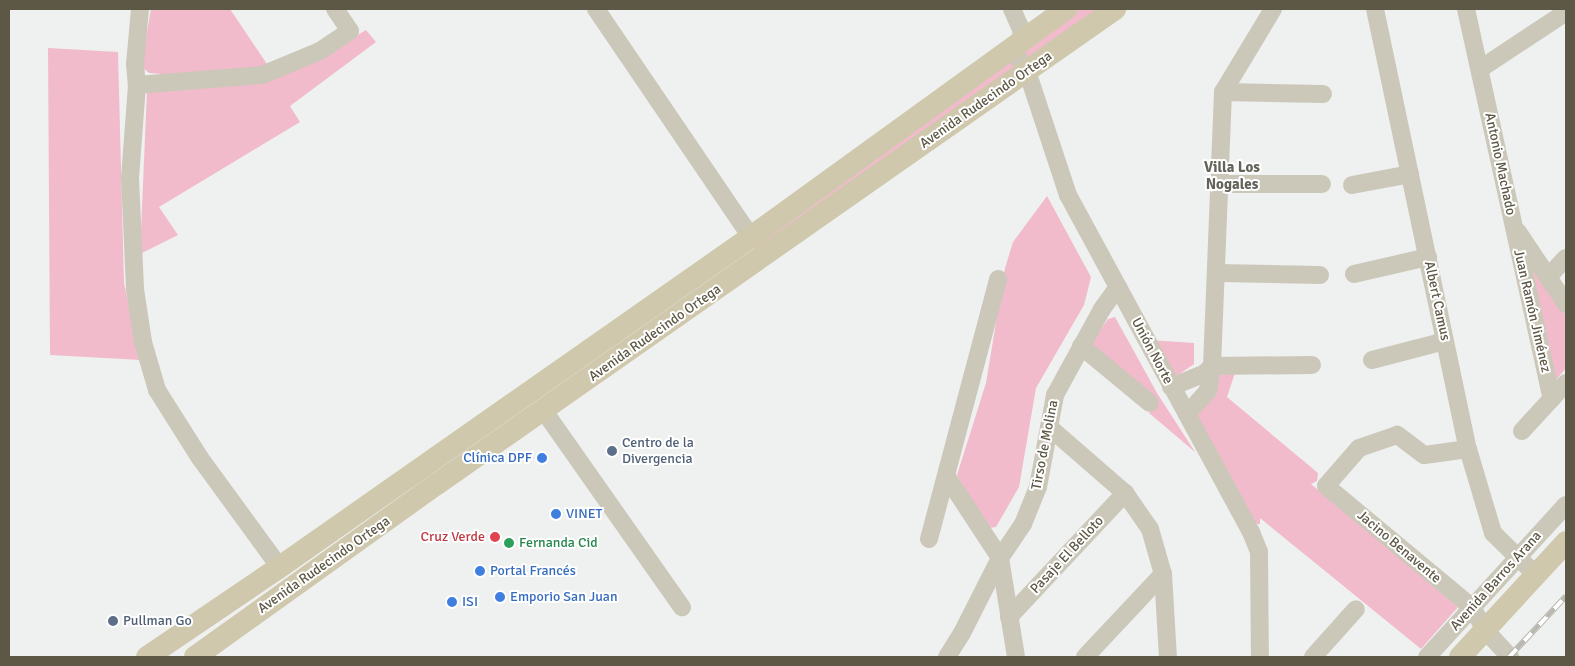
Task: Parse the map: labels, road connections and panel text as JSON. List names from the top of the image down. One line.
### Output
{"streets":{"main road":["Avenida Rudecindo Ortega","Avenida Barros Arana"],"street":["Antonio Machado","Albert Camus","Juan Ramón Jiménez","Unión Norte","Tirso de Molina","Jacino Benavente","Pasaje El Belloto"]},"crossings":[["Avenida Rudecindo Ortega","Unión Norte"],["Antonio Machado","Juan Ramón Jiménez"],["Albert Camus","Jacino Benavente"],["Albert Camus","Avenida Barros Arana"],["Unión Norte","Tirso de Molina"],["Jacino Benavente","Avenida Barros Arana"]],"districts":["Villa Los Nogales"],"places":["Centro de la Divergencia","Clínica DPF","VINET","Cruz Verde","Fernanda Cid","Portal Francés","Emporio San Juan","ISI","Pullman Go"]}
